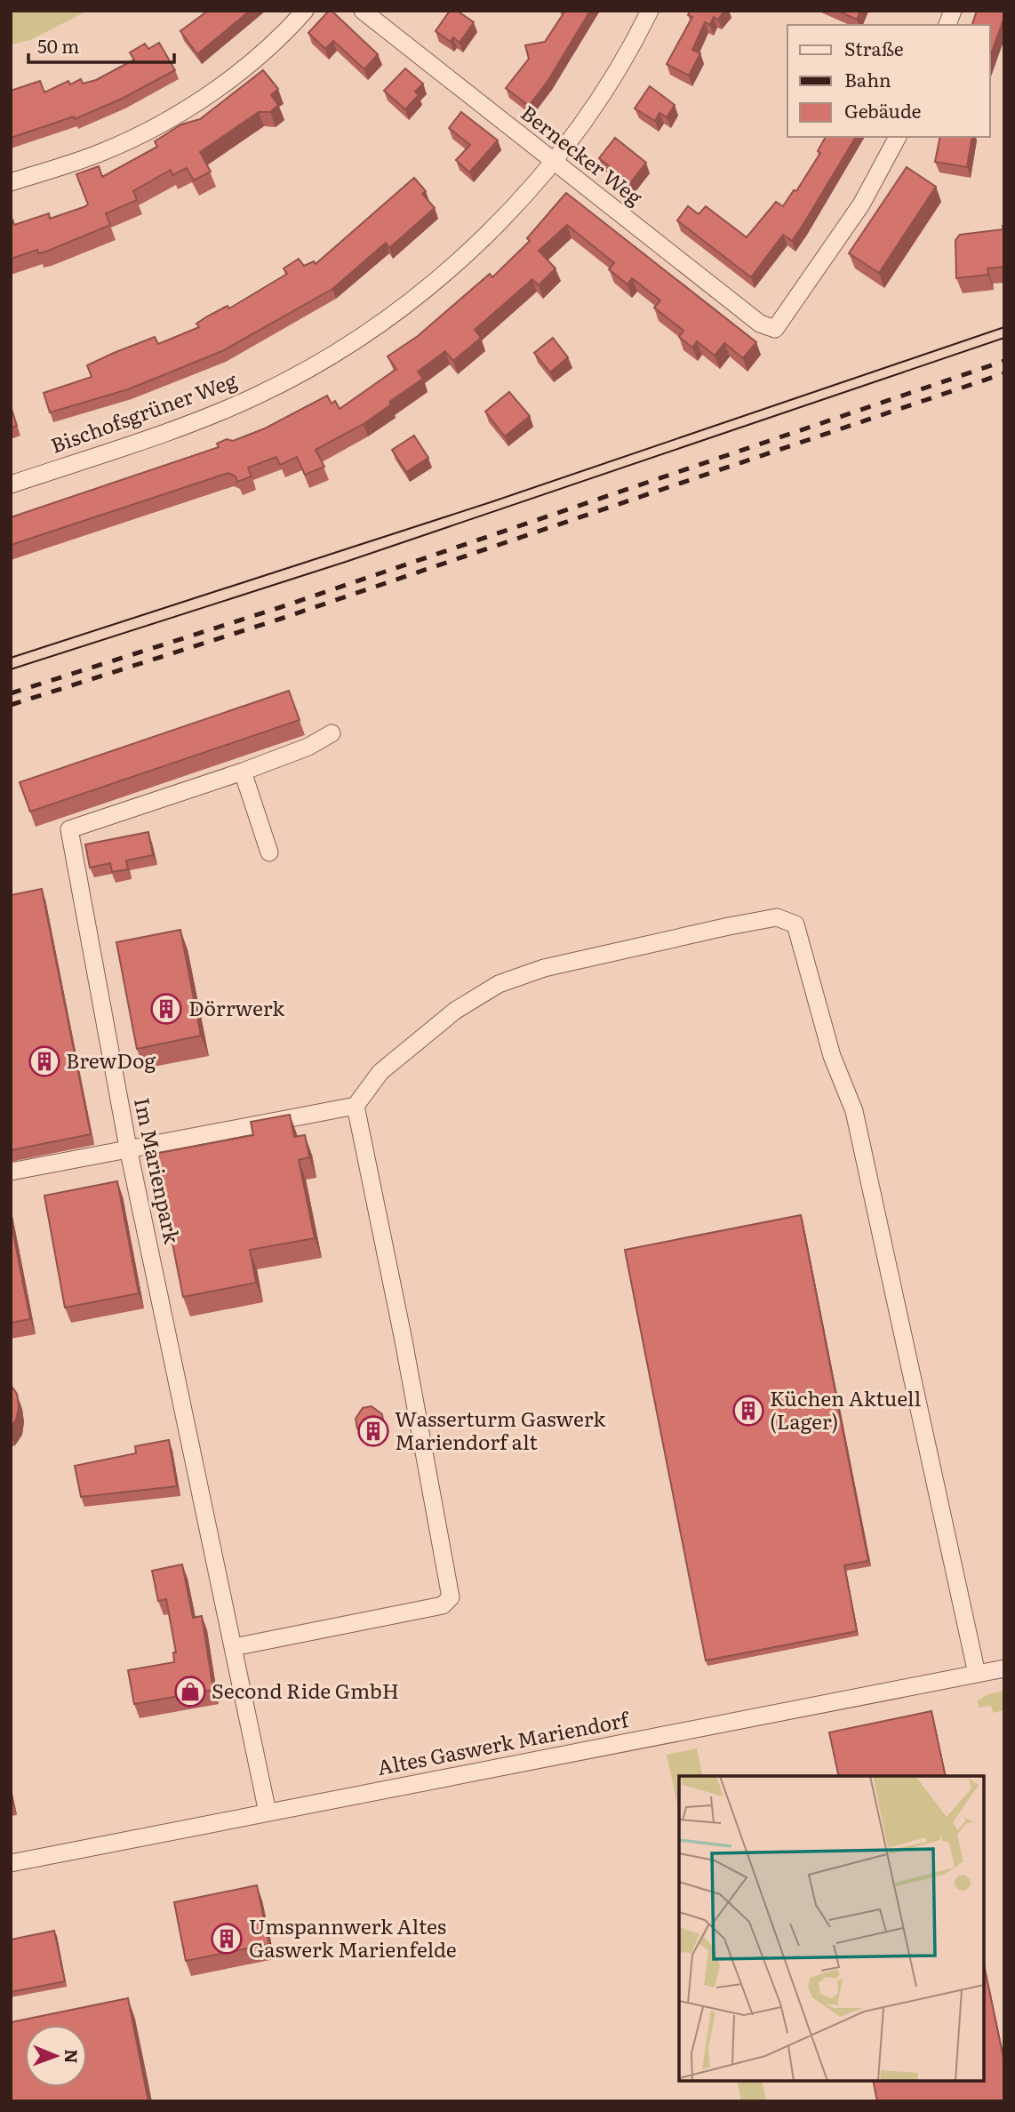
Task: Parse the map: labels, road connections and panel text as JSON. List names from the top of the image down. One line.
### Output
{"streets":{"street":["Bernecker Weg","Bischofsgrüner Weg","Im Marienpark","Altes Gaswerk Mariendorf"]},"crossings":[["Bernecker Weg","Bischofsgrüner Weg"],["Im Marienpark","Altes Gaswerk Mariendorf"]],"places":{"building":["Dörrwerk","BrewDog","Küchen Aktuell (Lager)","Wasserturm Gaswerk Mariendorf alt","Umspannwerk Altes Gaswerk Marienfelde"],"shop":["Second Ride GmbH"]},"legend":["Straße","Bahn","Gebäude"],"scale_bar":"50 m","north":"right"}
